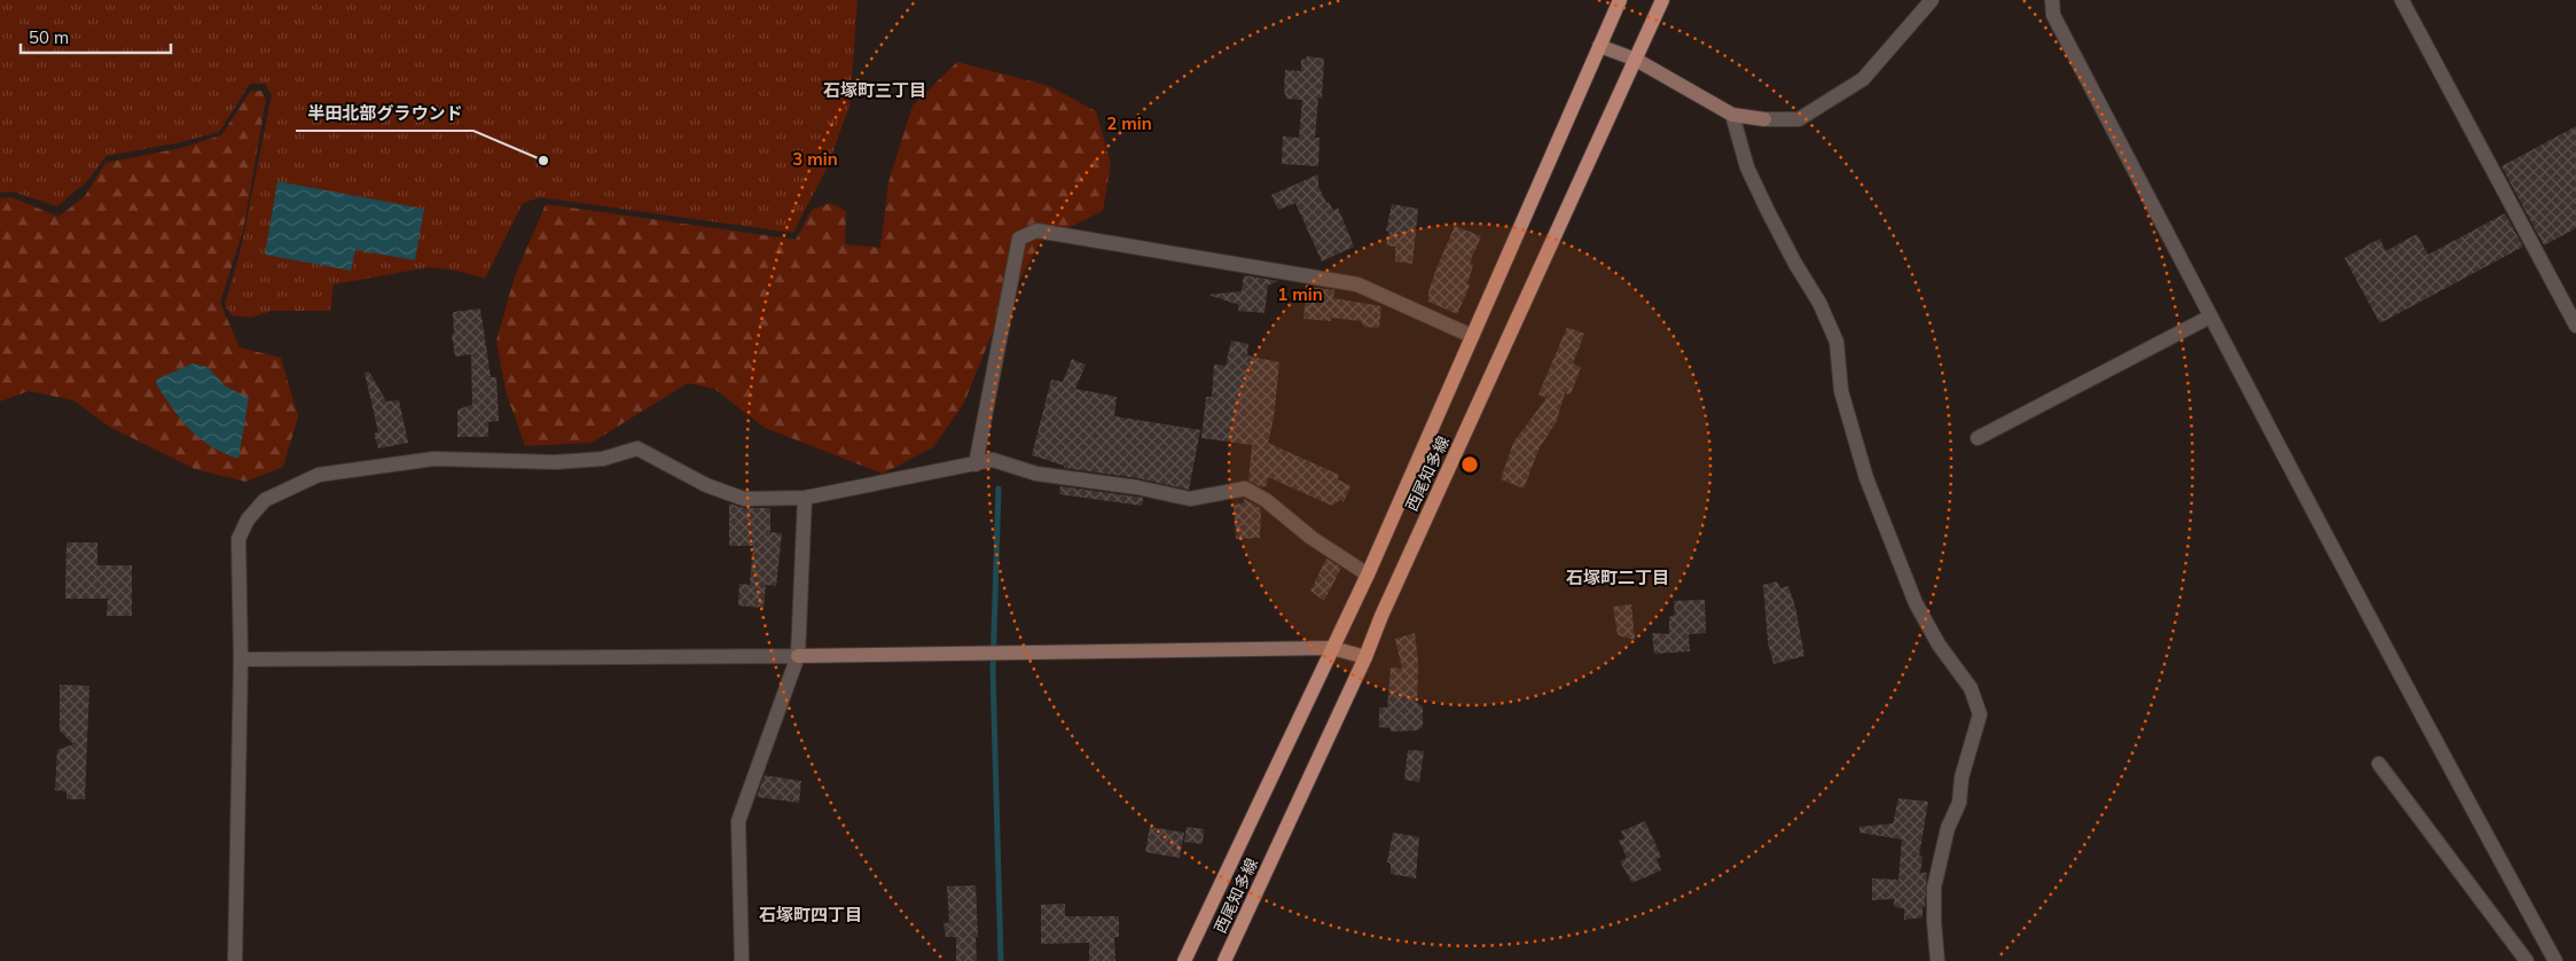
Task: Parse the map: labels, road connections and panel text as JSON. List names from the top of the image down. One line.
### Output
{"streets":{"main road":["西尾知多線"]},"districts":["石塚町三丁目","石塚町二丁目","石塚町四丁目"],"places":["半田北部グラウンド"],"scale_bar":"50 m","rings":["2 min","3 min","1 min"]}
